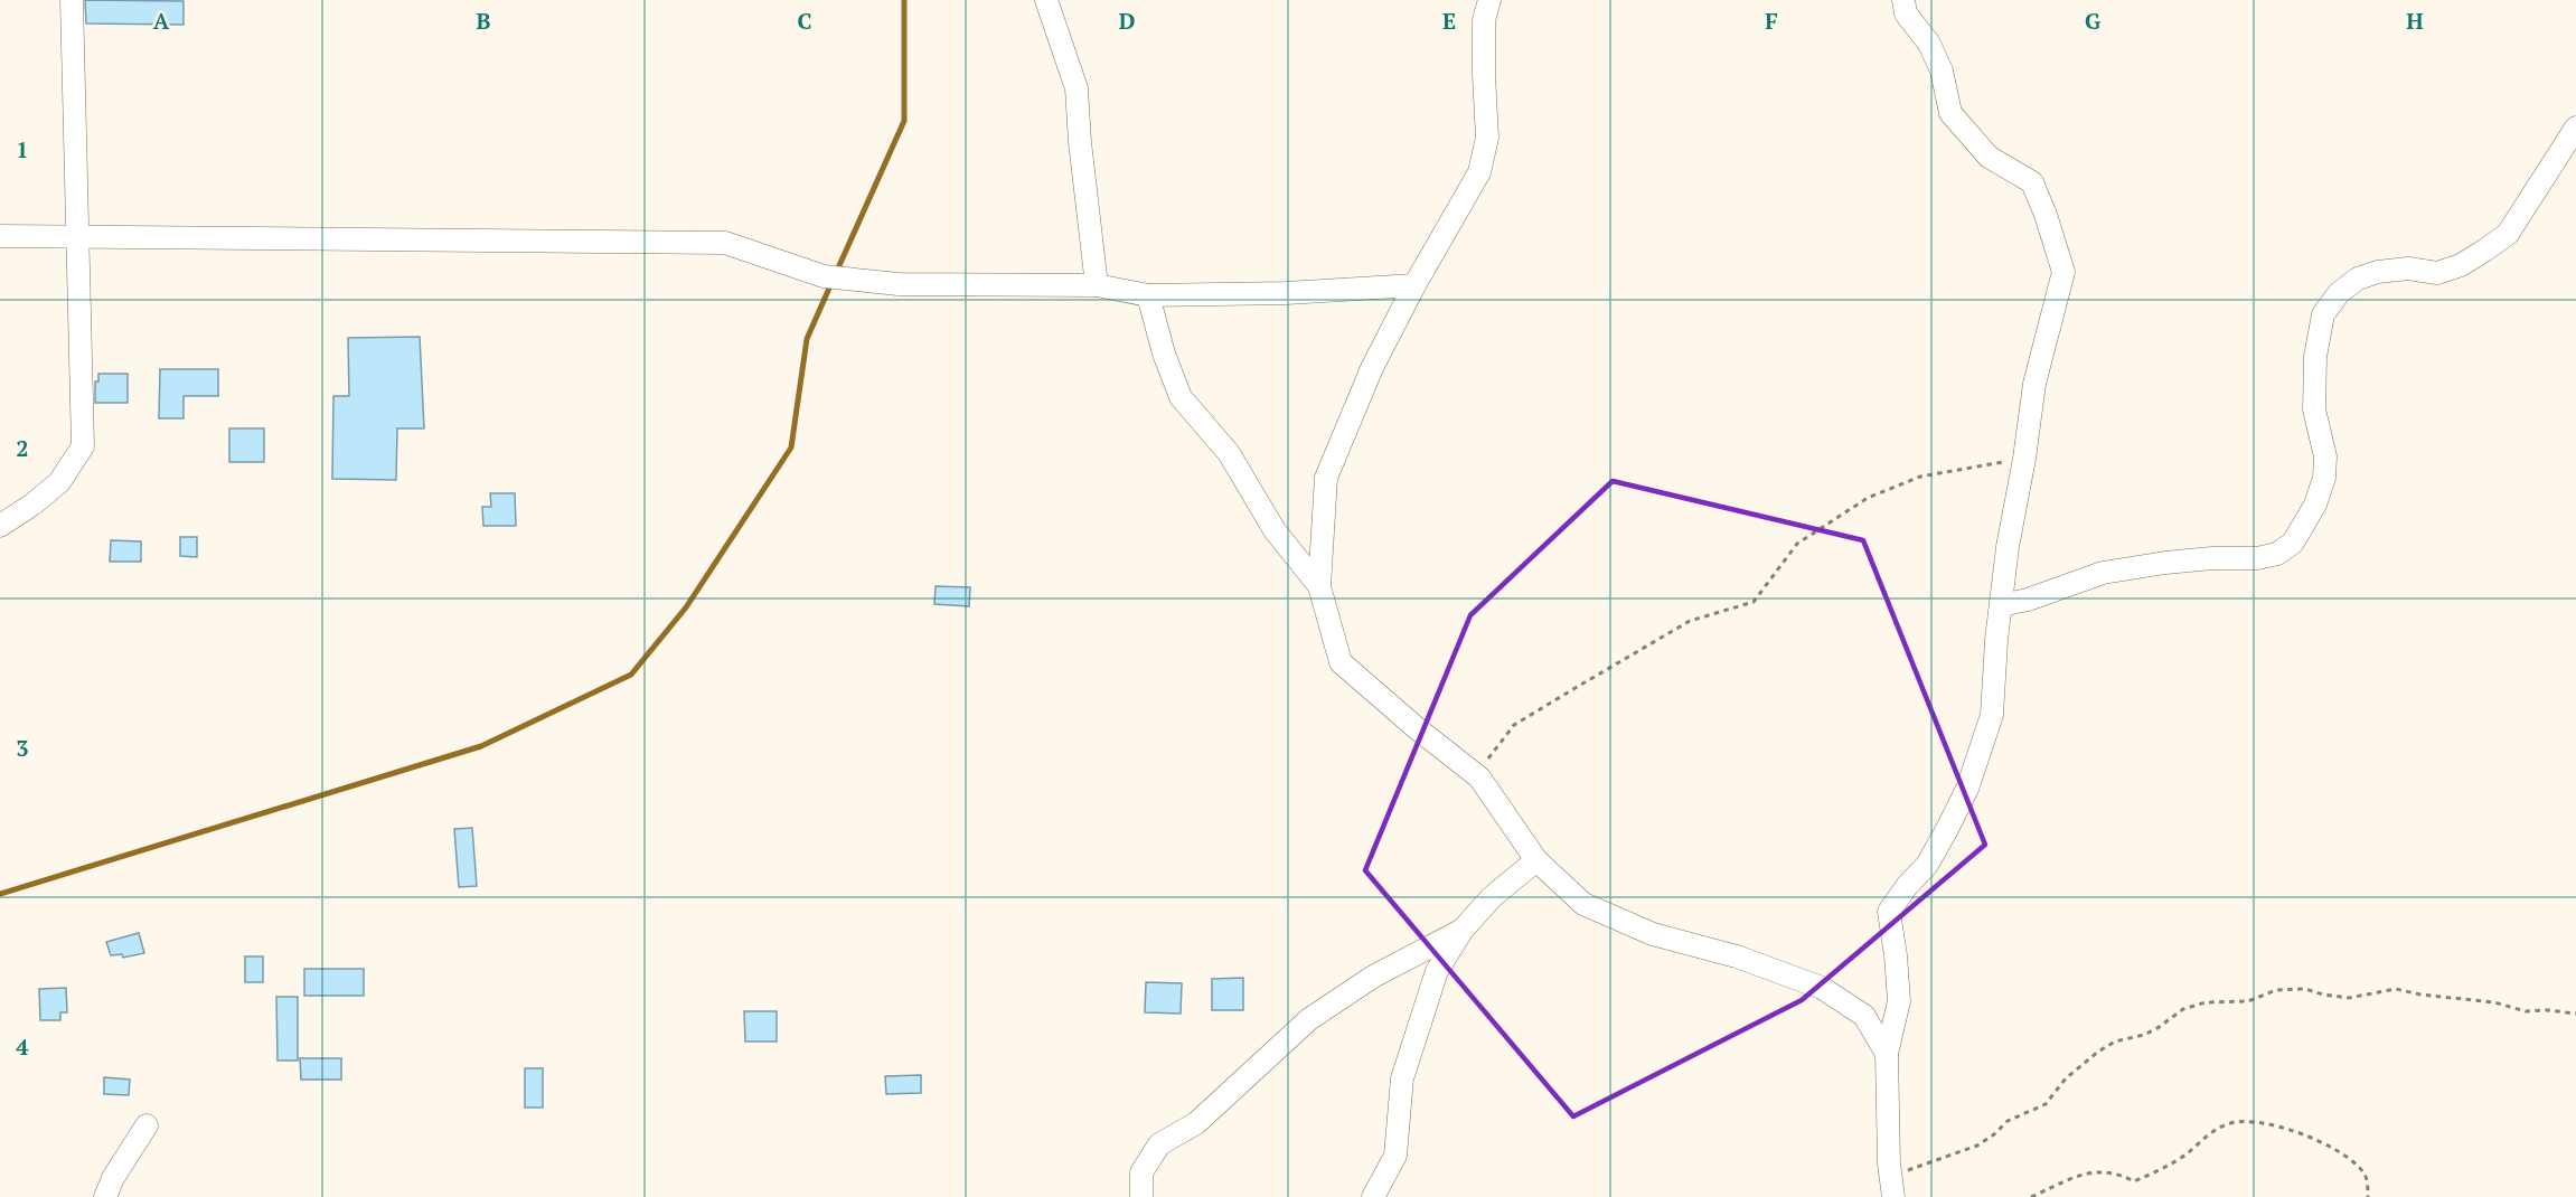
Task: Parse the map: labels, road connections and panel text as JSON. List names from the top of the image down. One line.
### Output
{"grid":{"columns":["A","B","C","D","E","F","G","H"],"rows":["1","2","3","4"]}}
